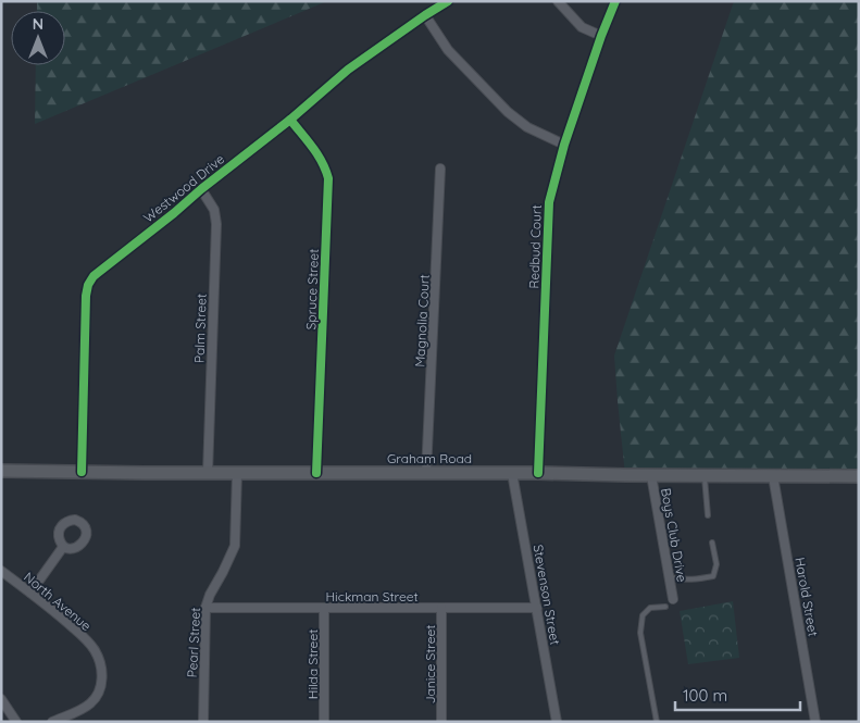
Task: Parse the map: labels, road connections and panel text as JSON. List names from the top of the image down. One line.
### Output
{"streets":{"main road":["Graham Road"],"street":["Westwood Drive","Redbud Court","Spruce Street","Magnolia Court","Palm Street","Boys Club Drive","Stevenson Street","Hickman Street","Harold Street","North Avenue","Pearl Street","Hilda Street","Janice Street"]},"crossings":[["Westwood Drive","Spruce Street"],["Westwood Drive","Palm Street"],["Westwood Drive","Graham Road"],["Redbud Court","Graham Road"],["Spruce Street","Graham Road"],["Magnolia Court","Graham Road"],["Palm Street","Graham Road"],["Graham Road","Boys Club Drive"],["Graham Road","Stevenson Street"],["Graham Road","Harold Street"],["Graham Road","Pearl Street"],["Stevenson Street","Hickman Street"],["Hickman Street","Pearl Street"],["Hickman Street","Hilda Street"],["Hickman Street","Janice Street"]],"scale_bar":"100 m","north":"top"}
